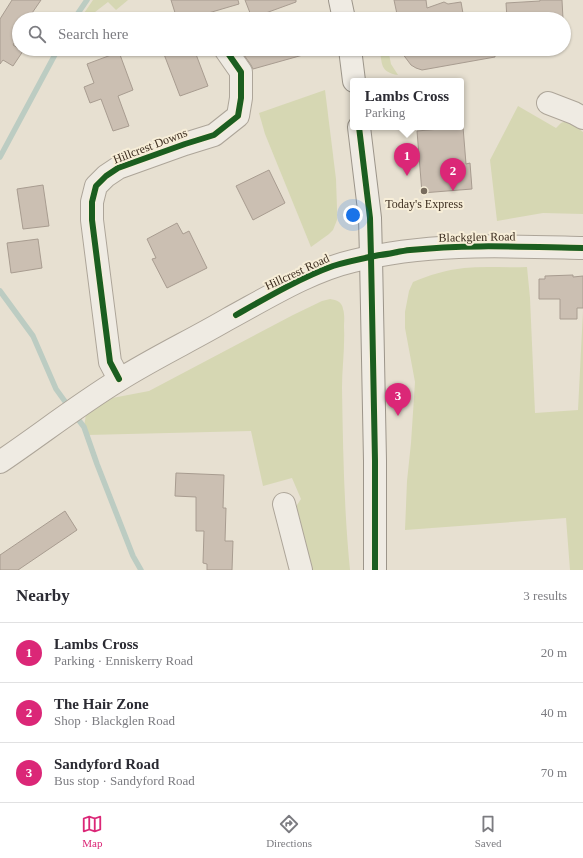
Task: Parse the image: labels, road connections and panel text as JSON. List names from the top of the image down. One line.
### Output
{"streets":{"street":["Hillcrest Downs","Blackglen Road","Hillcrest Road"]},"crossings":[["Hillcrest Downs","Hillcrest Road"],["Blackglen Road","Hillcrest Road"]],"places":["Today's Express"],"page":{"search":"Search here","popup":["Lambs Cross","Parking"],"pins":["1","2","3"],"heading":["Nearby","3 results"],"list":[{"mark":"1","name":"Lambs Cross","note":"Parking · Enniskerry Road","value":"20 m"},{"mark":"2","name":"The Hair Zone","note":"Shop · Blackglen Road","value":"40 m"},{"mark":"3","name":"Sandyford Road","note":"Bus stop · Sandyford Road","value":"70 m"}],"nav":["Map","Directions","Saved"]}}
